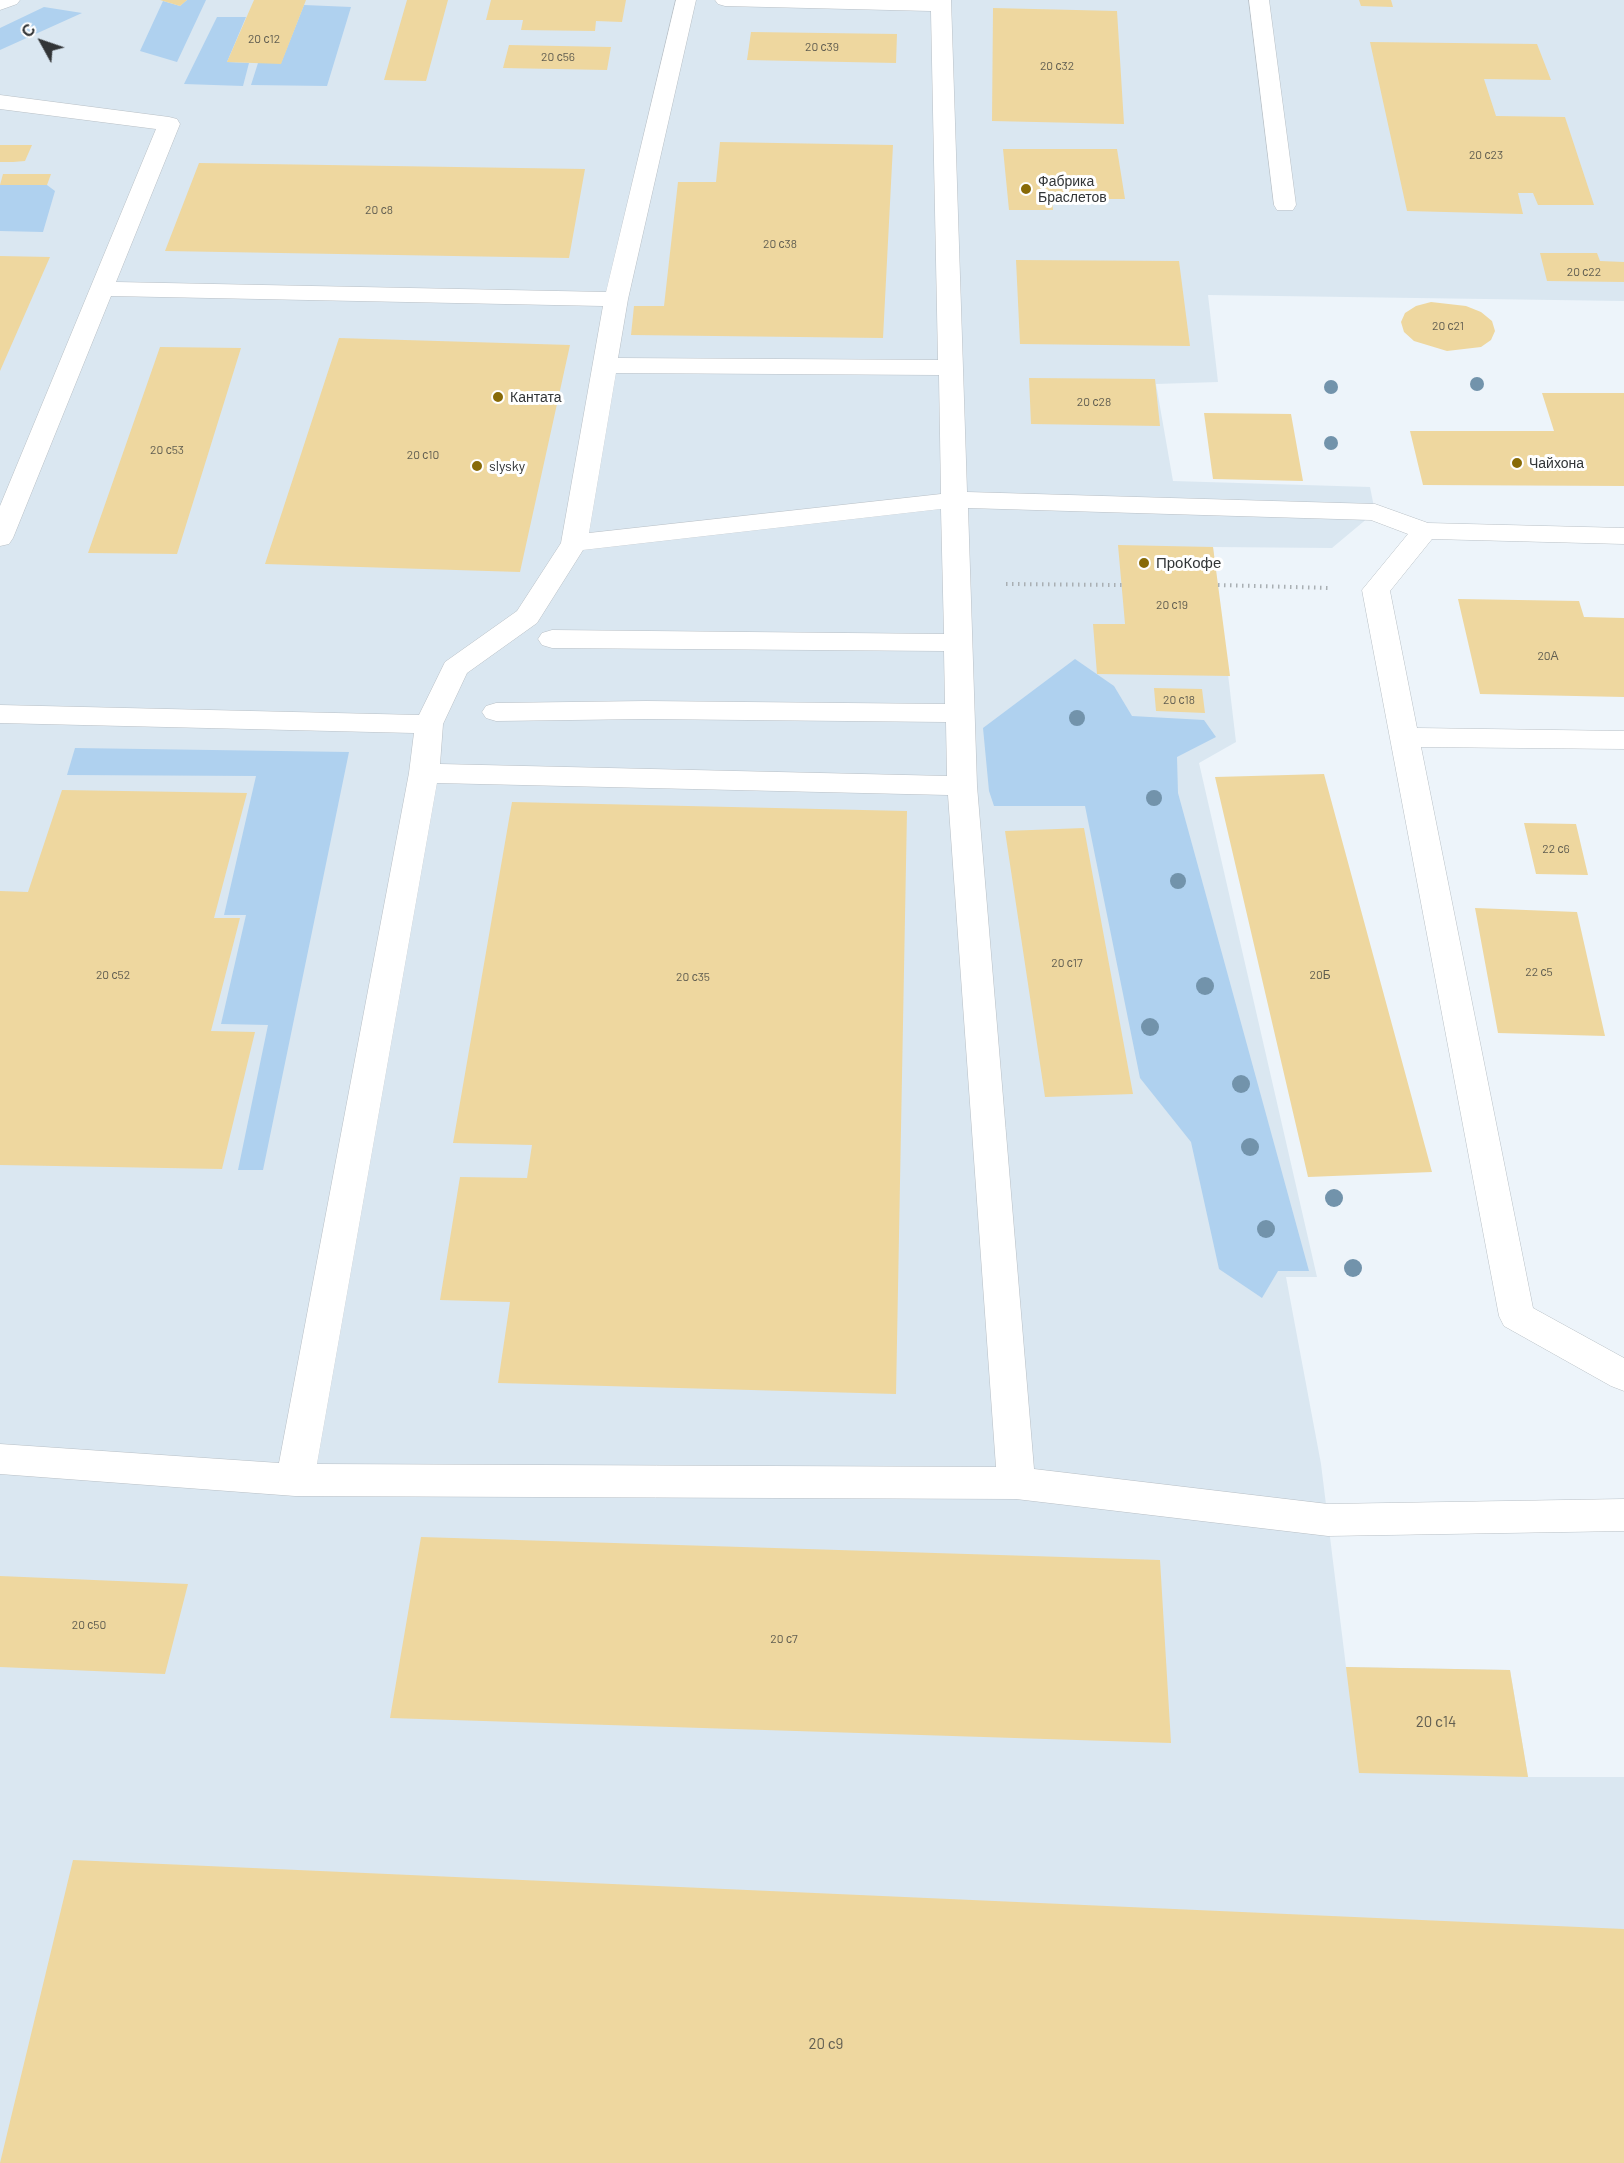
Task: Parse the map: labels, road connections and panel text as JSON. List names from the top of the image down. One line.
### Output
{"places":["Фабрика Браслетов","Кантата","Чайхона","slysky","ПроКофе"],"house_numbers":["20 с12","20 с39","20 с56","20 с32","20 с23","20 с8","20 с38","20 с22","20 с21","20 с28","20 с53","20 с10","20 с19","20А","20 с18","22 с6","20 с17","22 с5","20 с52","20Б","20 с35","20 с50","20 с7","20 с14","20 с9"],"north":"top left"}
